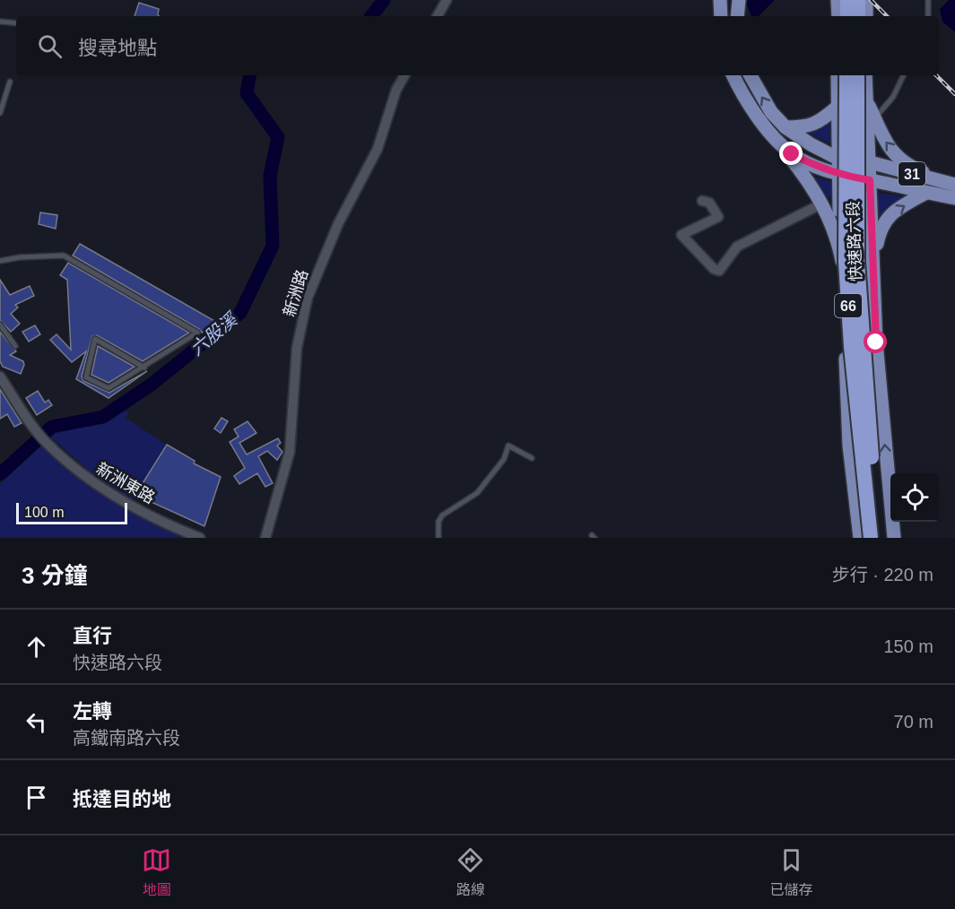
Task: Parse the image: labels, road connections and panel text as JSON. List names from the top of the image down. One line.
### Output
{"streets":{"highway":["66"],"main road":["31","快速路六段"],"street":["新洲路","新洲東路"]},"crossings":[["31","快速路六段"]],"water":["六股溪"],"scale_bar":"100 m","page":{"search":"搜尋地點","scale":"100 m","heading":["3 分鐘","步行 · 220 m"],"list":[["直行","快速路六段","150 m"],["左轉","高鐵南路六段","70 m"],"抵達目的地"],"nav":["地圖","路線","已儲存"]}}
